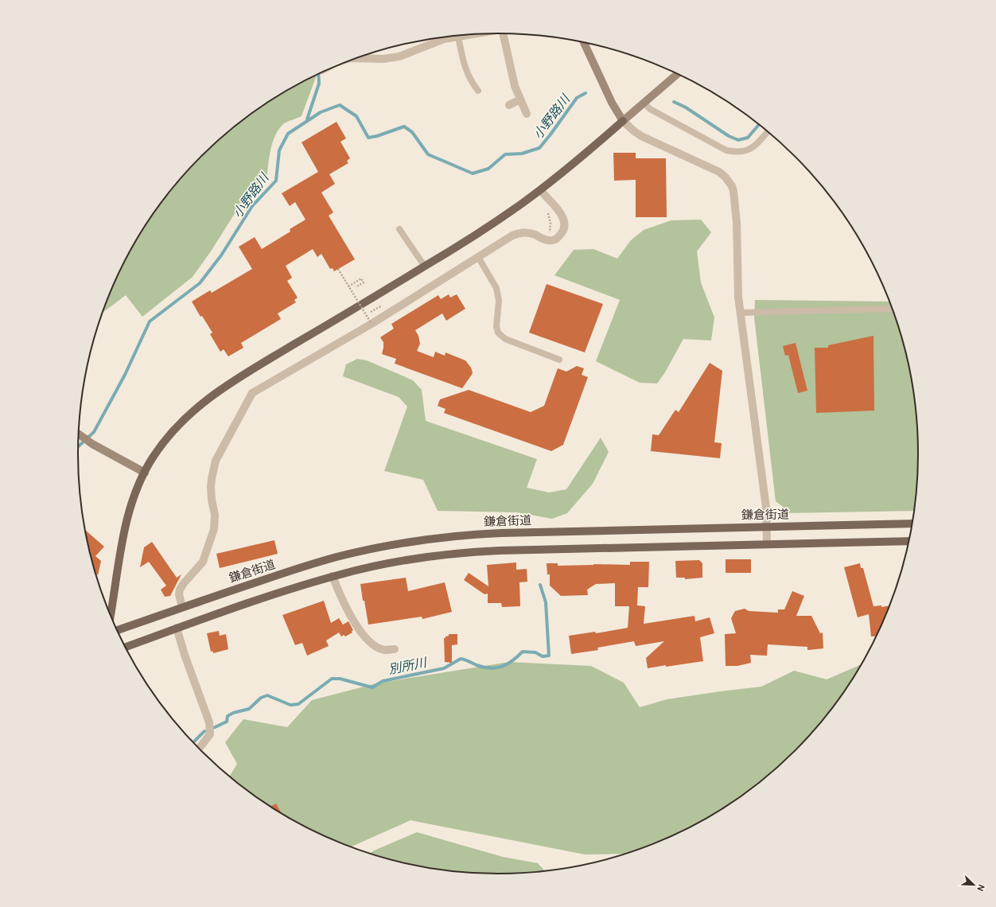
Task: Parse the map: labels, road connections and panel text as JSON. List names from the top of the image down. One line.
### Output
{"streets":{"main road":["鎌倉街道"]},"water":["小野路川","別所川"],"north":"bottom right"}
